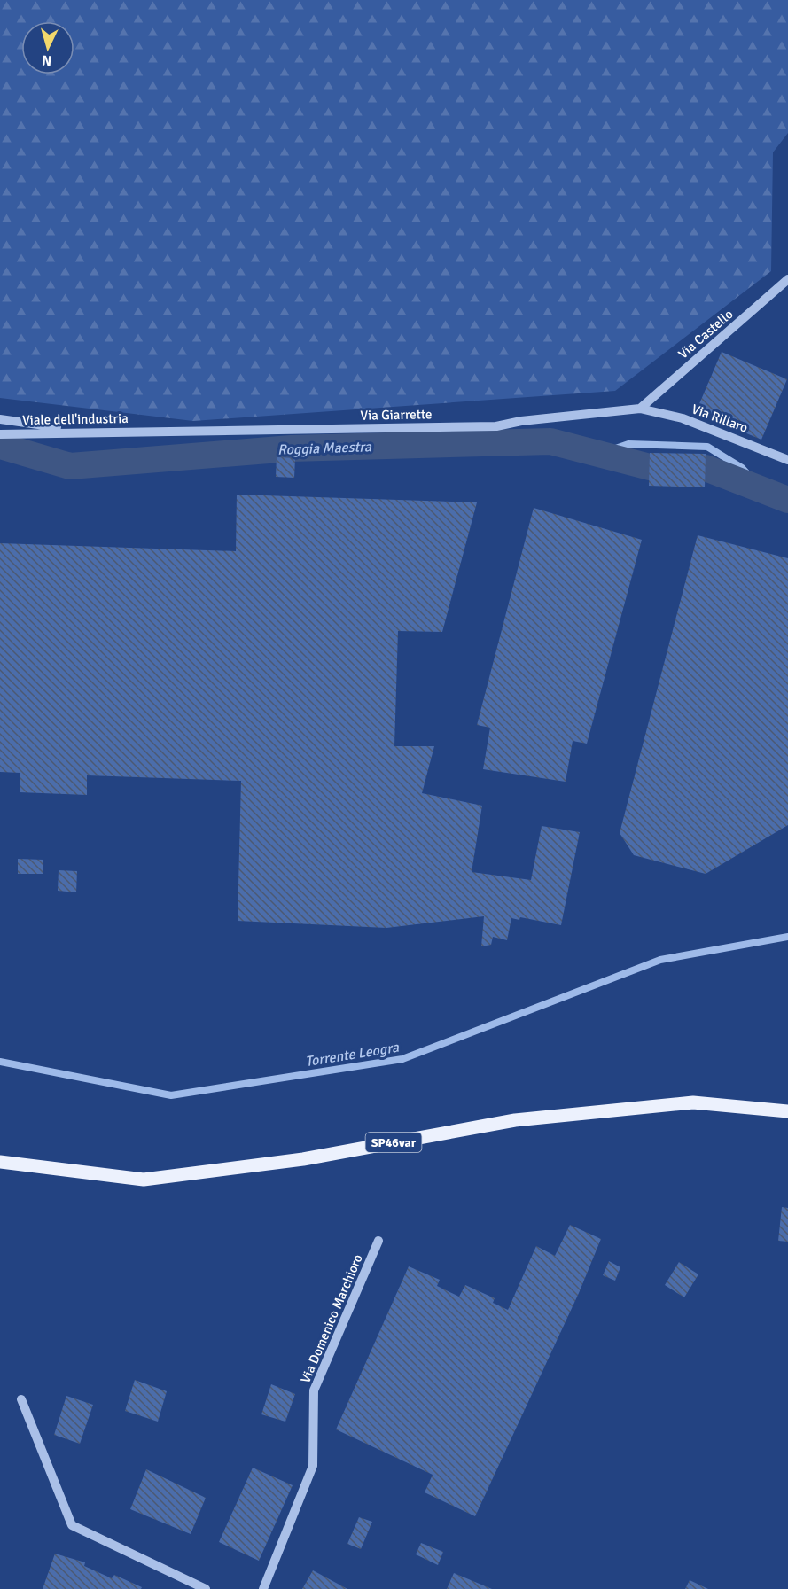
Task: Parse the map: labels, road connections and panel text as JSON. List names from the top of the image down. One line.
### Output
{"streets":{"main road":["SP46var"],"street":["Via Castello","Via Giarrette","Via Rillaro","Viale dell'industria","Via Domenico Marchioro"]},"crossings":[["Via Castello","Via Giarrette"],["Via Castello","Via Rillaro"],["Via Giarrette","Via Rillaro"],["Via Giarrette","Viale dell'industria"]],"water":["Roggia Maestra","Torrente Leogra"],"north":"bottom"}
